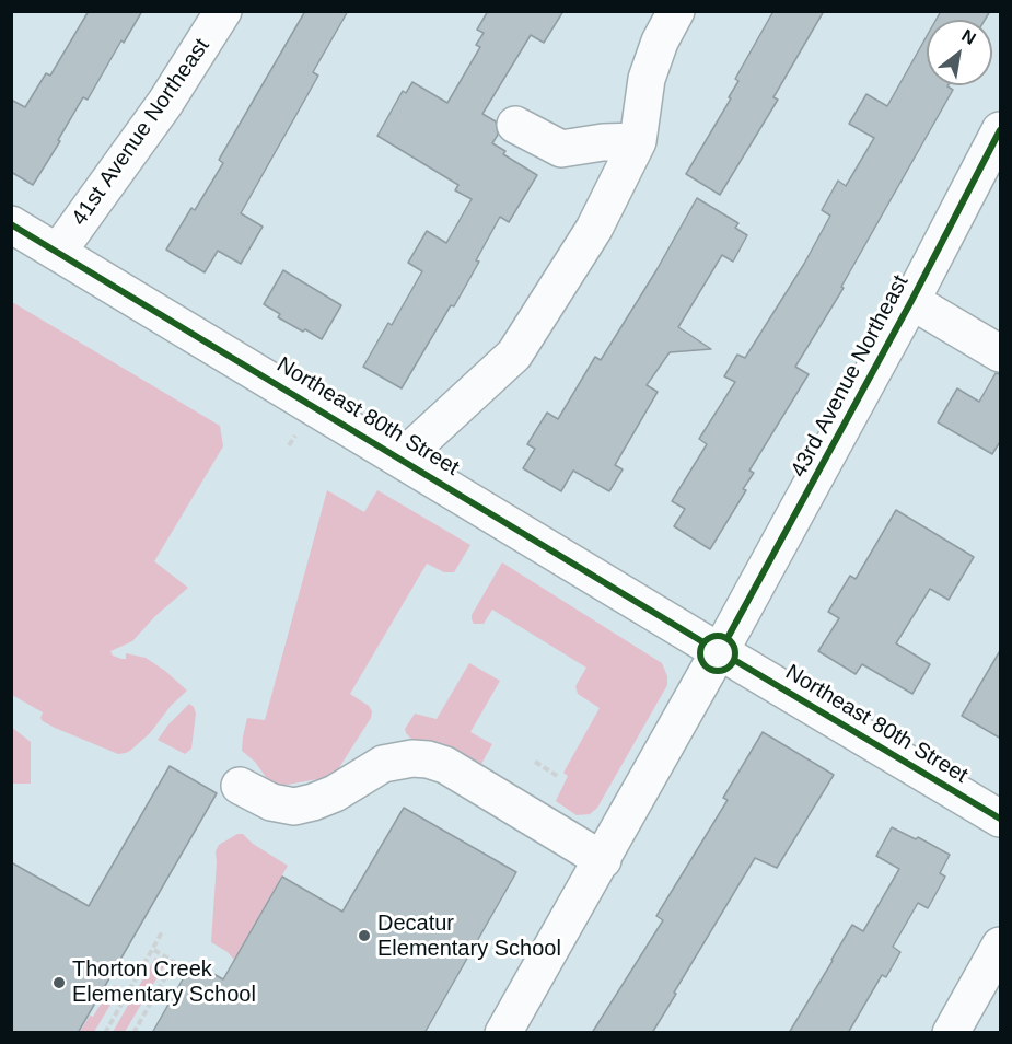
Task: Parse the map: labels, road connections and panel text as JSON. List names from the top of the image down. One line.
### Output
{"streets":{"street":["41st Avenue Northeast","43rd Avenue Northeast","Northeast 80th Street"]},"crossings":[["41st Avenue Northeast","Northeast 80th Street"],["43rd Avenue Northeast","Northeast 80th Street"]],"places":["Decatur Elementary School","Thorton Creek Elementary School"],"north":"top right"}
